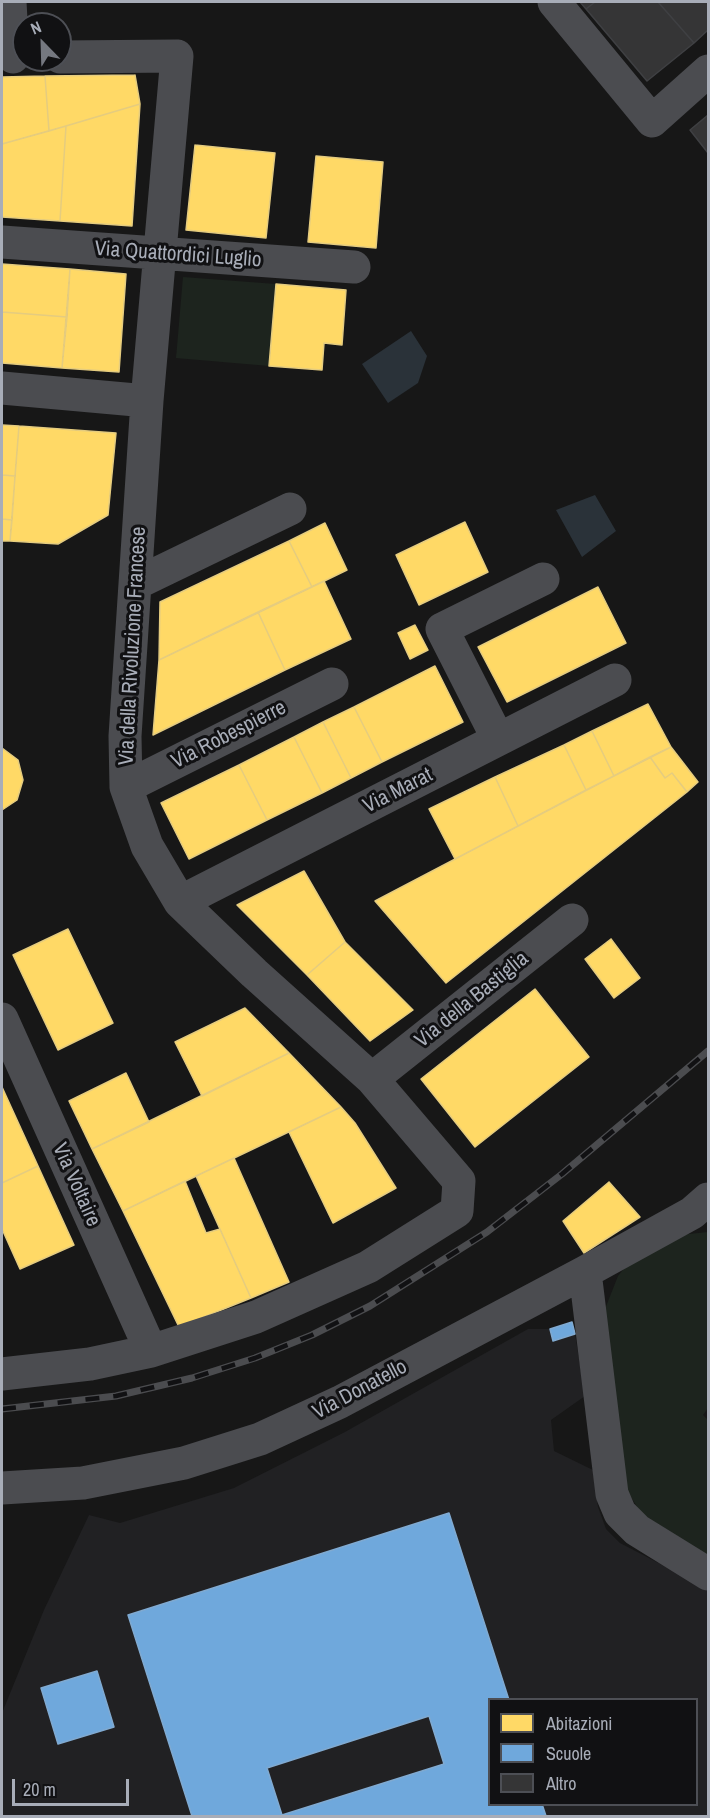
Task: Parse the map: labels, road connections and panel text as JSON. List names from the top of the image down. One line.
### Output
{"streets":{"street":["Via Quattordici Luglio","Via della Rivoluzione Francese","Via Robespierre","Via Marat","Via della Bastiglia","Via Voltaire","Via Donatello"]},"crossings":[["Via Quattordici Luglio","Via della Rivoluzione Francese"],["Via della Rivoluzione Francese","Via Robespierre"],["Via della Rivoluzione Francese","Via Marat"],["Via della Rivoluzione Francese","Via della Bastiglia"],["Via della Rivoluzione Francese","Via Voltaire"]],"legend":["Abitazioni","Scuole","Altro"],"scale_bar":"20 m","north":"top left"}
